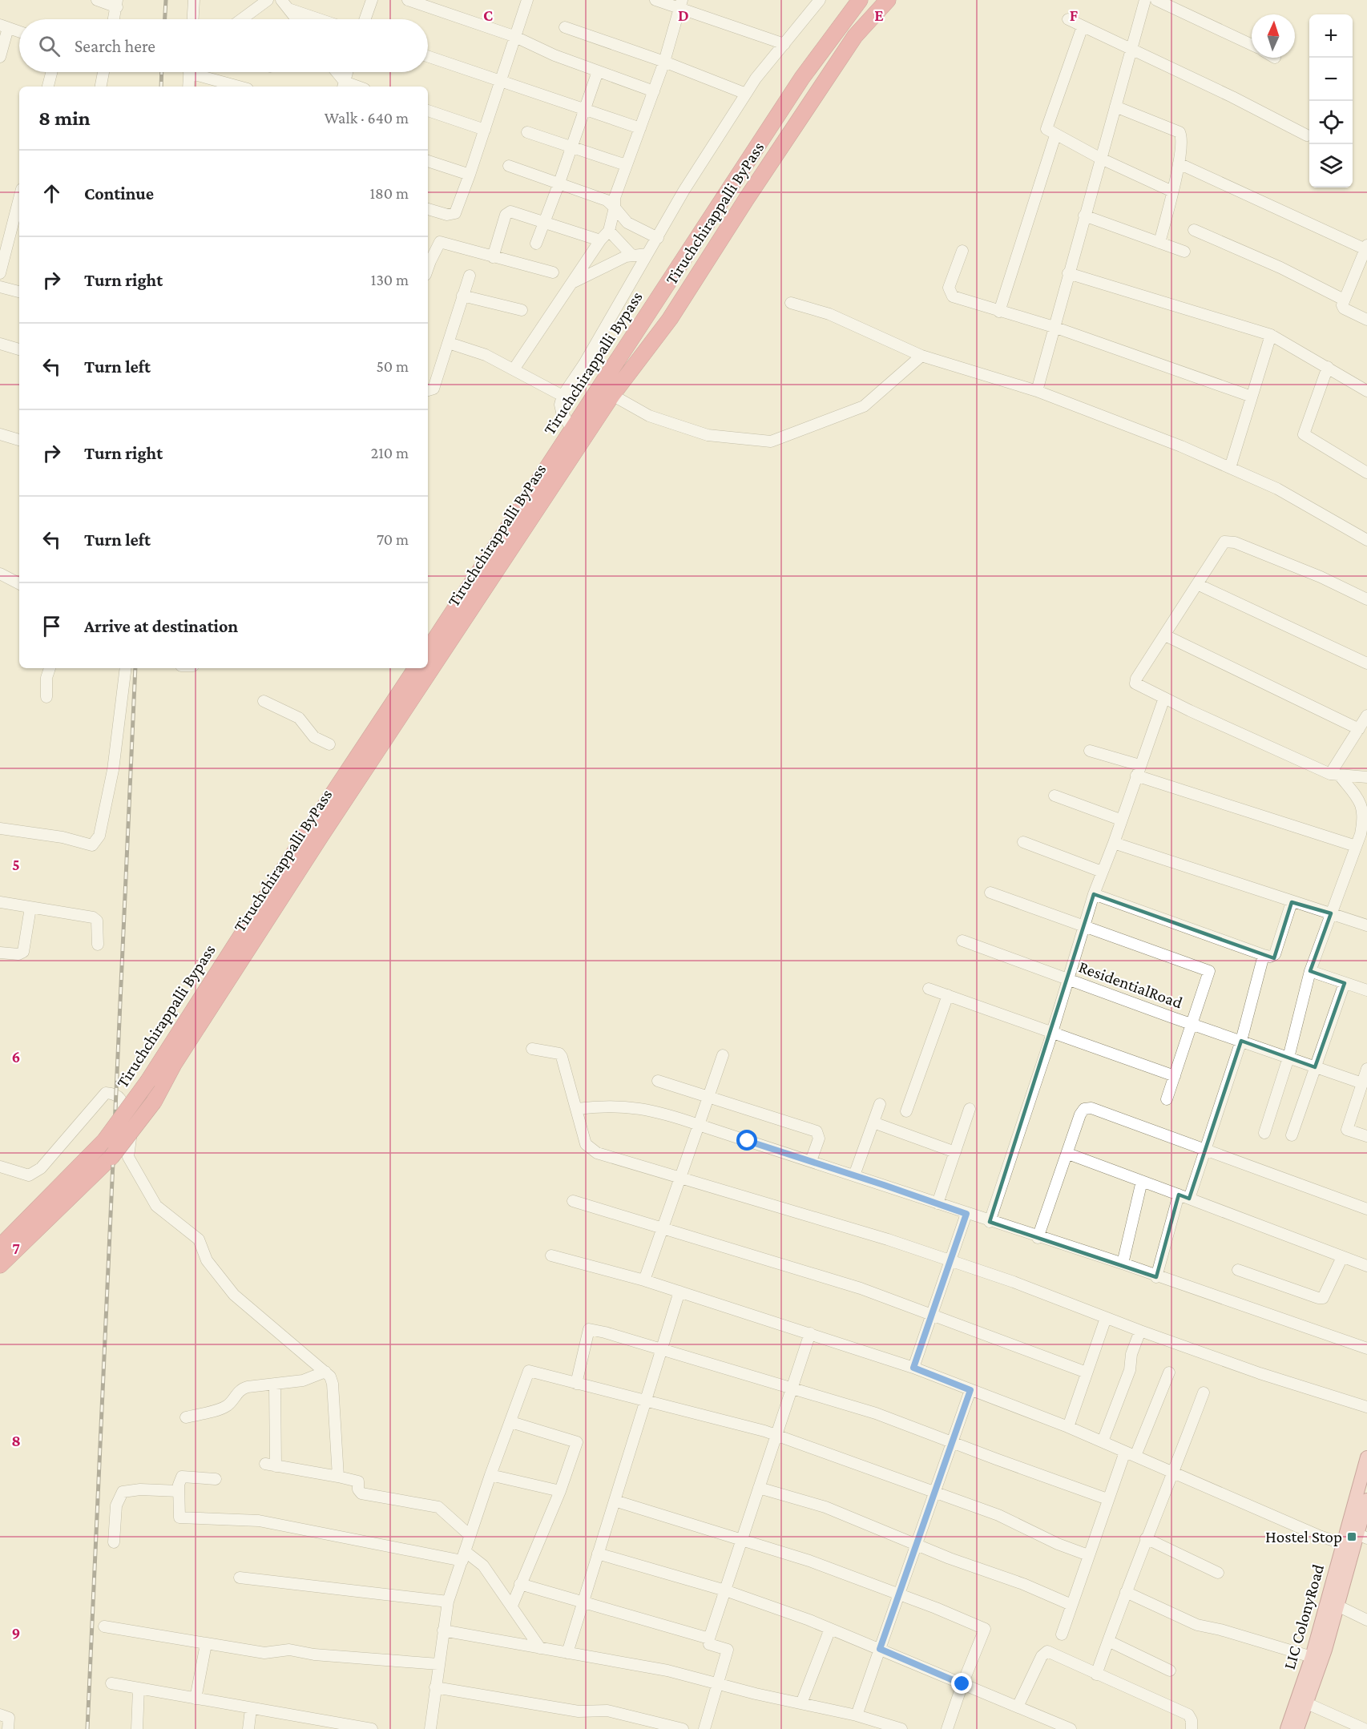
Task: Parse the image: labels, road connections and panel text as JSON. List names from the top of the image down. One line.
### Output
{"streets":{"highway":["Tiruchchirappalli ByPass","Tiruchchirappalli Bypass"],"main road":["LIC ColonyRoad"],"street":["ResidentialRoad"]},"crossings":[["Tiruchchirappalli ByPass","Tiruchchirappalli Bypass"]],"places":{"transit":["Hostel Stop"]},"north":"top","page":{"map_buttons":["+","−"],"search":"Search here","heading":["8 min","Walk · 640 m"],"list":[["Continue","180 m"],["Turn right","130 m"],["Turn left","50 m"],["Turn right","210 m"],["Turn left","70 m"],"Arrive at destination"]},"grid":{"columns":["C","D","E","F"],"rows":["5","6","7","8","9"]}}
